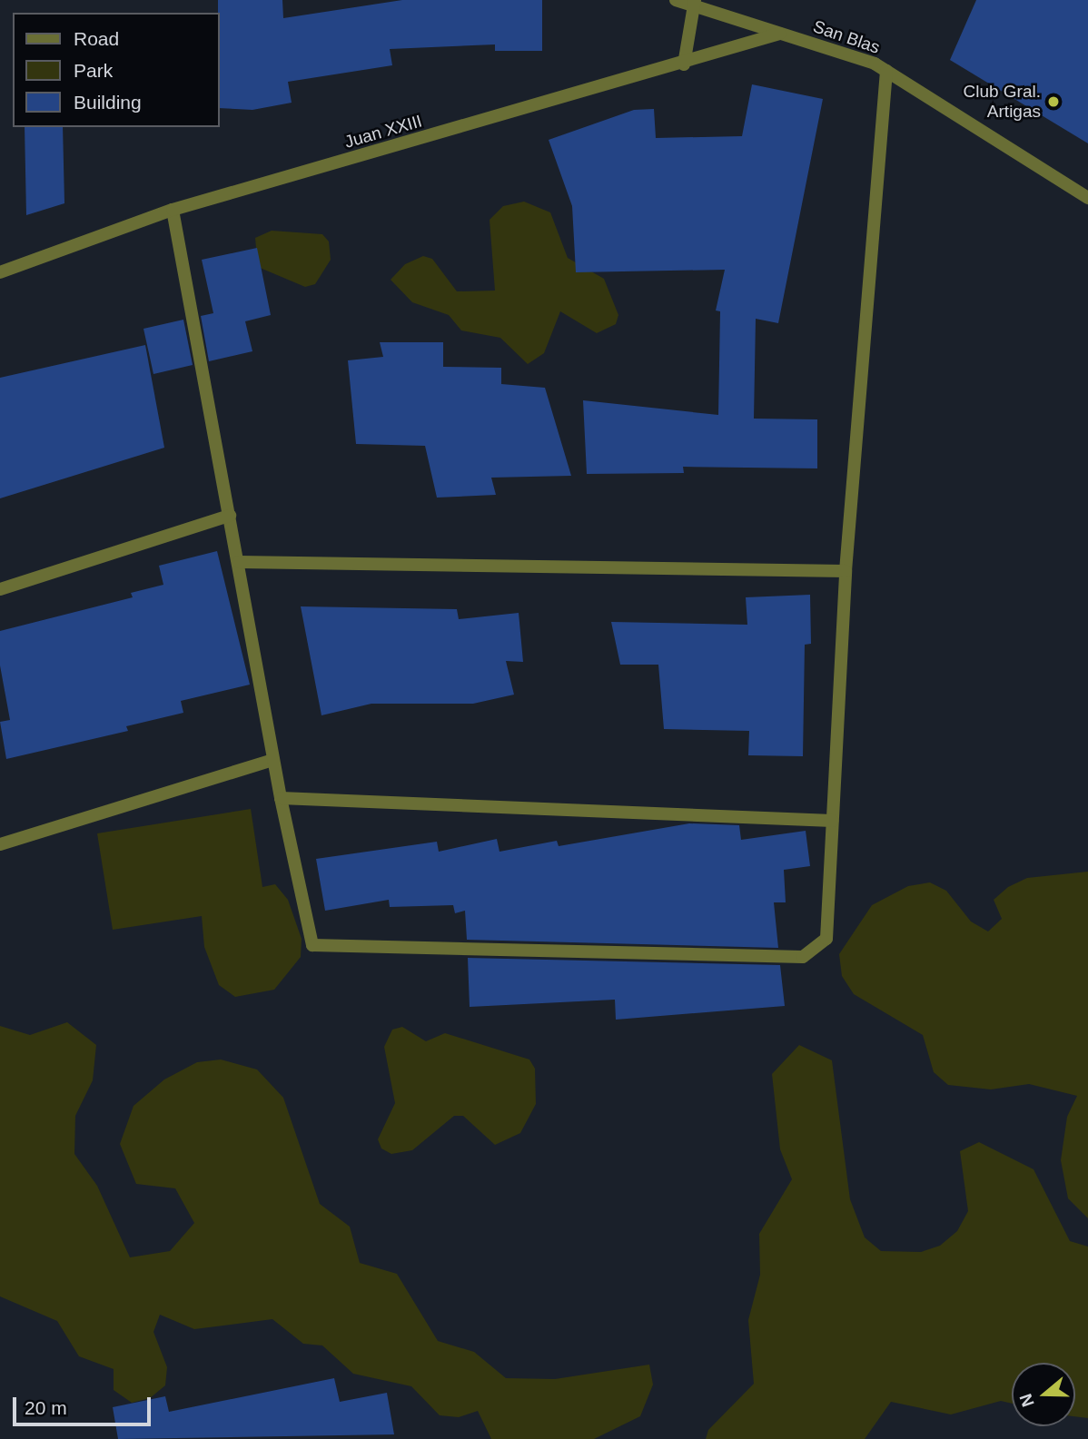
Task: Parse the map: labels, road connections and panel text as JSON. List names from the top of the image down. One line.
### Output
{"streets":{"street":["San Blas","Juan XXIII"]},"crossings":[["San Blas","Juan XXIII"]],"places":["Club Gral. Artigas"],"legend":["Road","Park","Building"],"scale_bar":"20 m","north":"left"}
